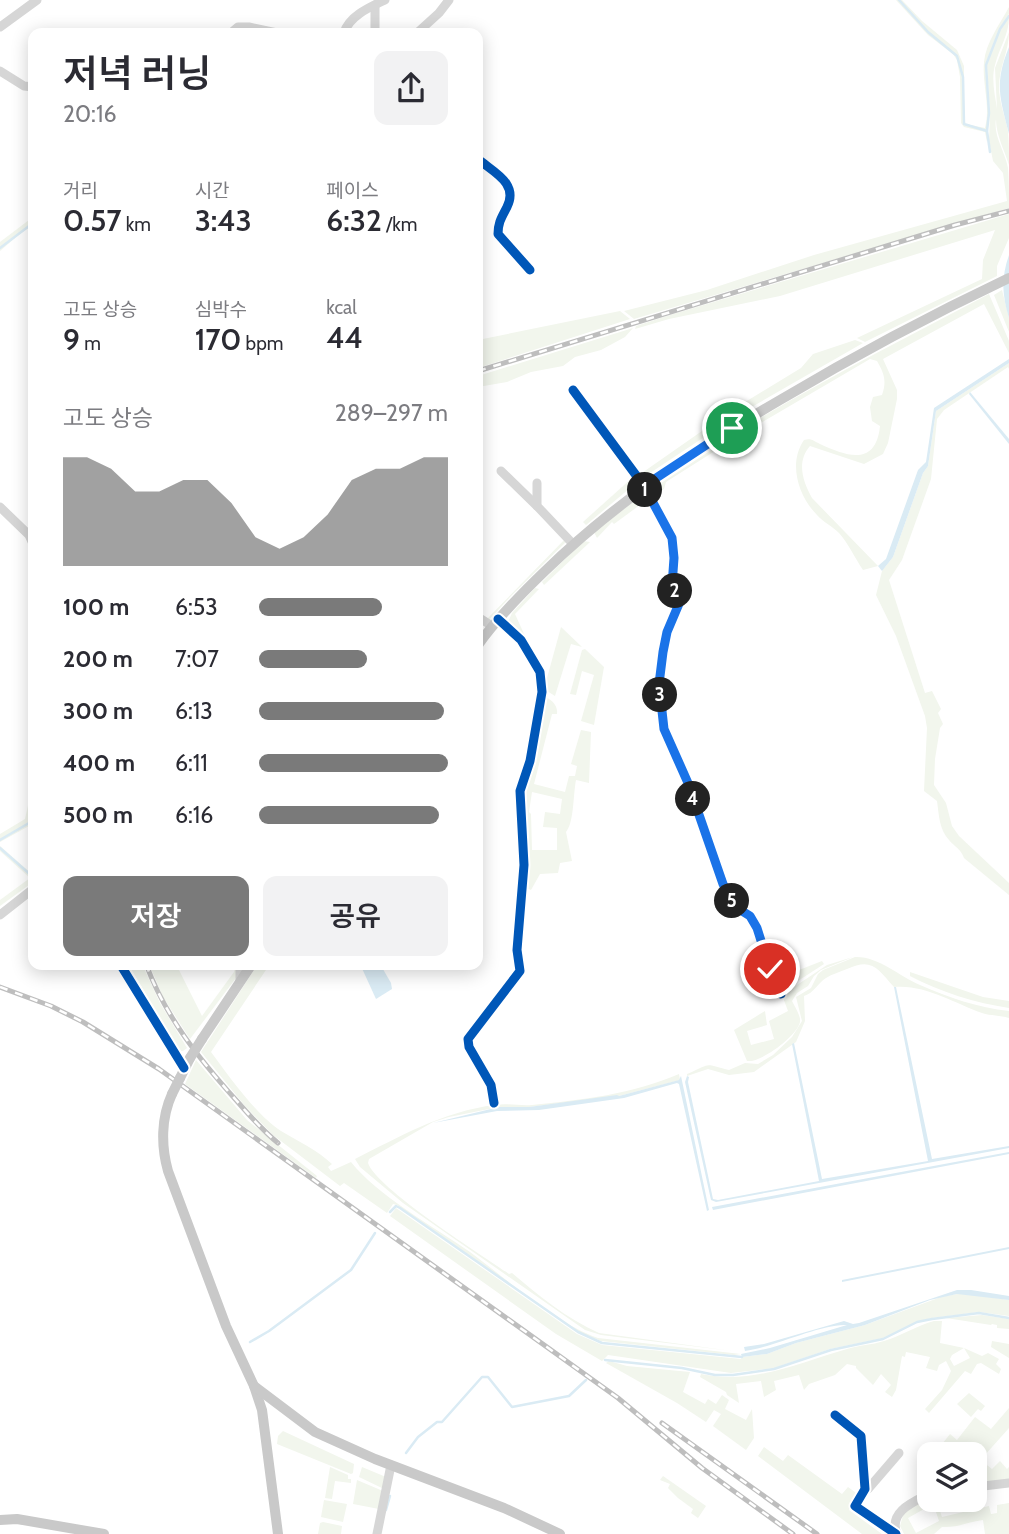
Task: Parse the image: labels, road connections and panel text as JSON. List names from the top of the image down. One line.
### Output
{"page":{"heading":["저녁 러닝","20:16"],"stats":[["거리","0.57 km"],["시간","3:43"],["페이스","6:32 /km"],["고도 상승","9 m"],["심박수","170 bpm"],["kcal","44"]],"chart":["고도 상승","289–297 m"],"pins":["1","2","3","4","5"],"list":[{"name":"100 m","note":"6:53"},{"name":"200 m","note":"7:07"},{"name":"300 m","note":"6:13"},{"name":"400 m","note":"6:11"},{"name":"500 m","note":"6:16"}],"buttons":["저장","공유"]}}
